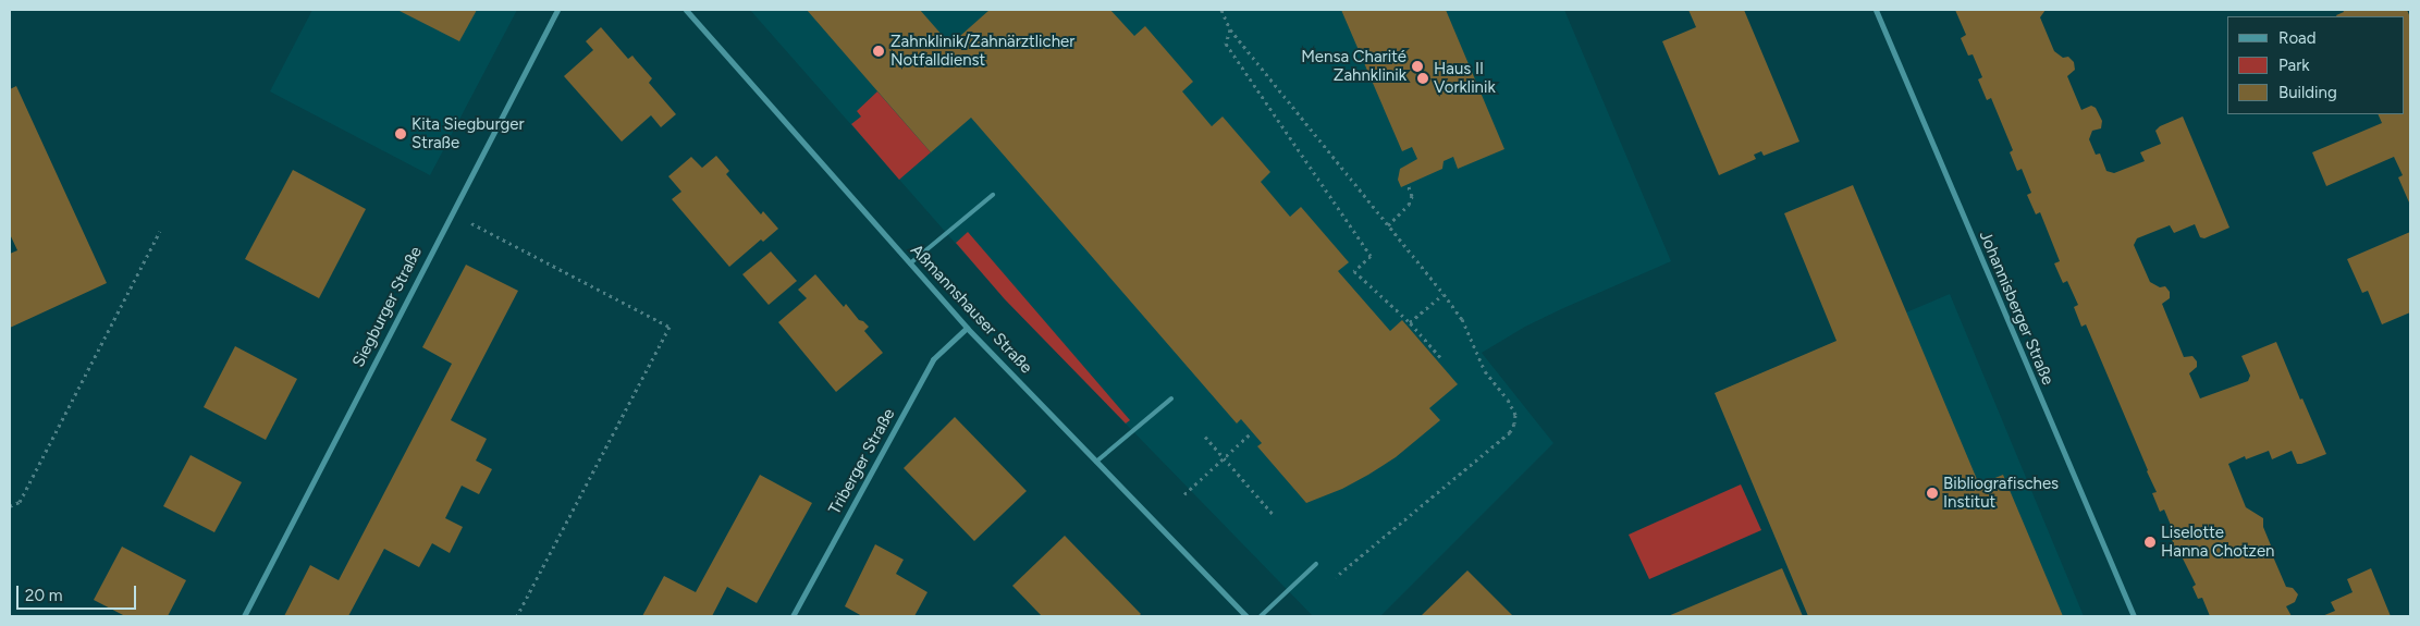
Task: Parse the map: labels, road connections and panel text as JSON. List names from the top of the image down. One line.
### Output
{"streets":{"street":["Siegburger Straße","Johannisberger Straße","Aßmannshauser Straße","Triberger Straße"]},"crossings":[["Aßmannshauser Straße","Triberger Straße"]],"places":["Zahnklinik/Zahnärztlicher Notfalldienst","Mensa Charité Zahnklinik","Haus II Vorklinik","Kita Siegburger Straße","Bibliografisches Institut","Liselotte Hanna Chotzen"],"legend":["Road","Park","Building"],"scale_bar":"20 m"}
